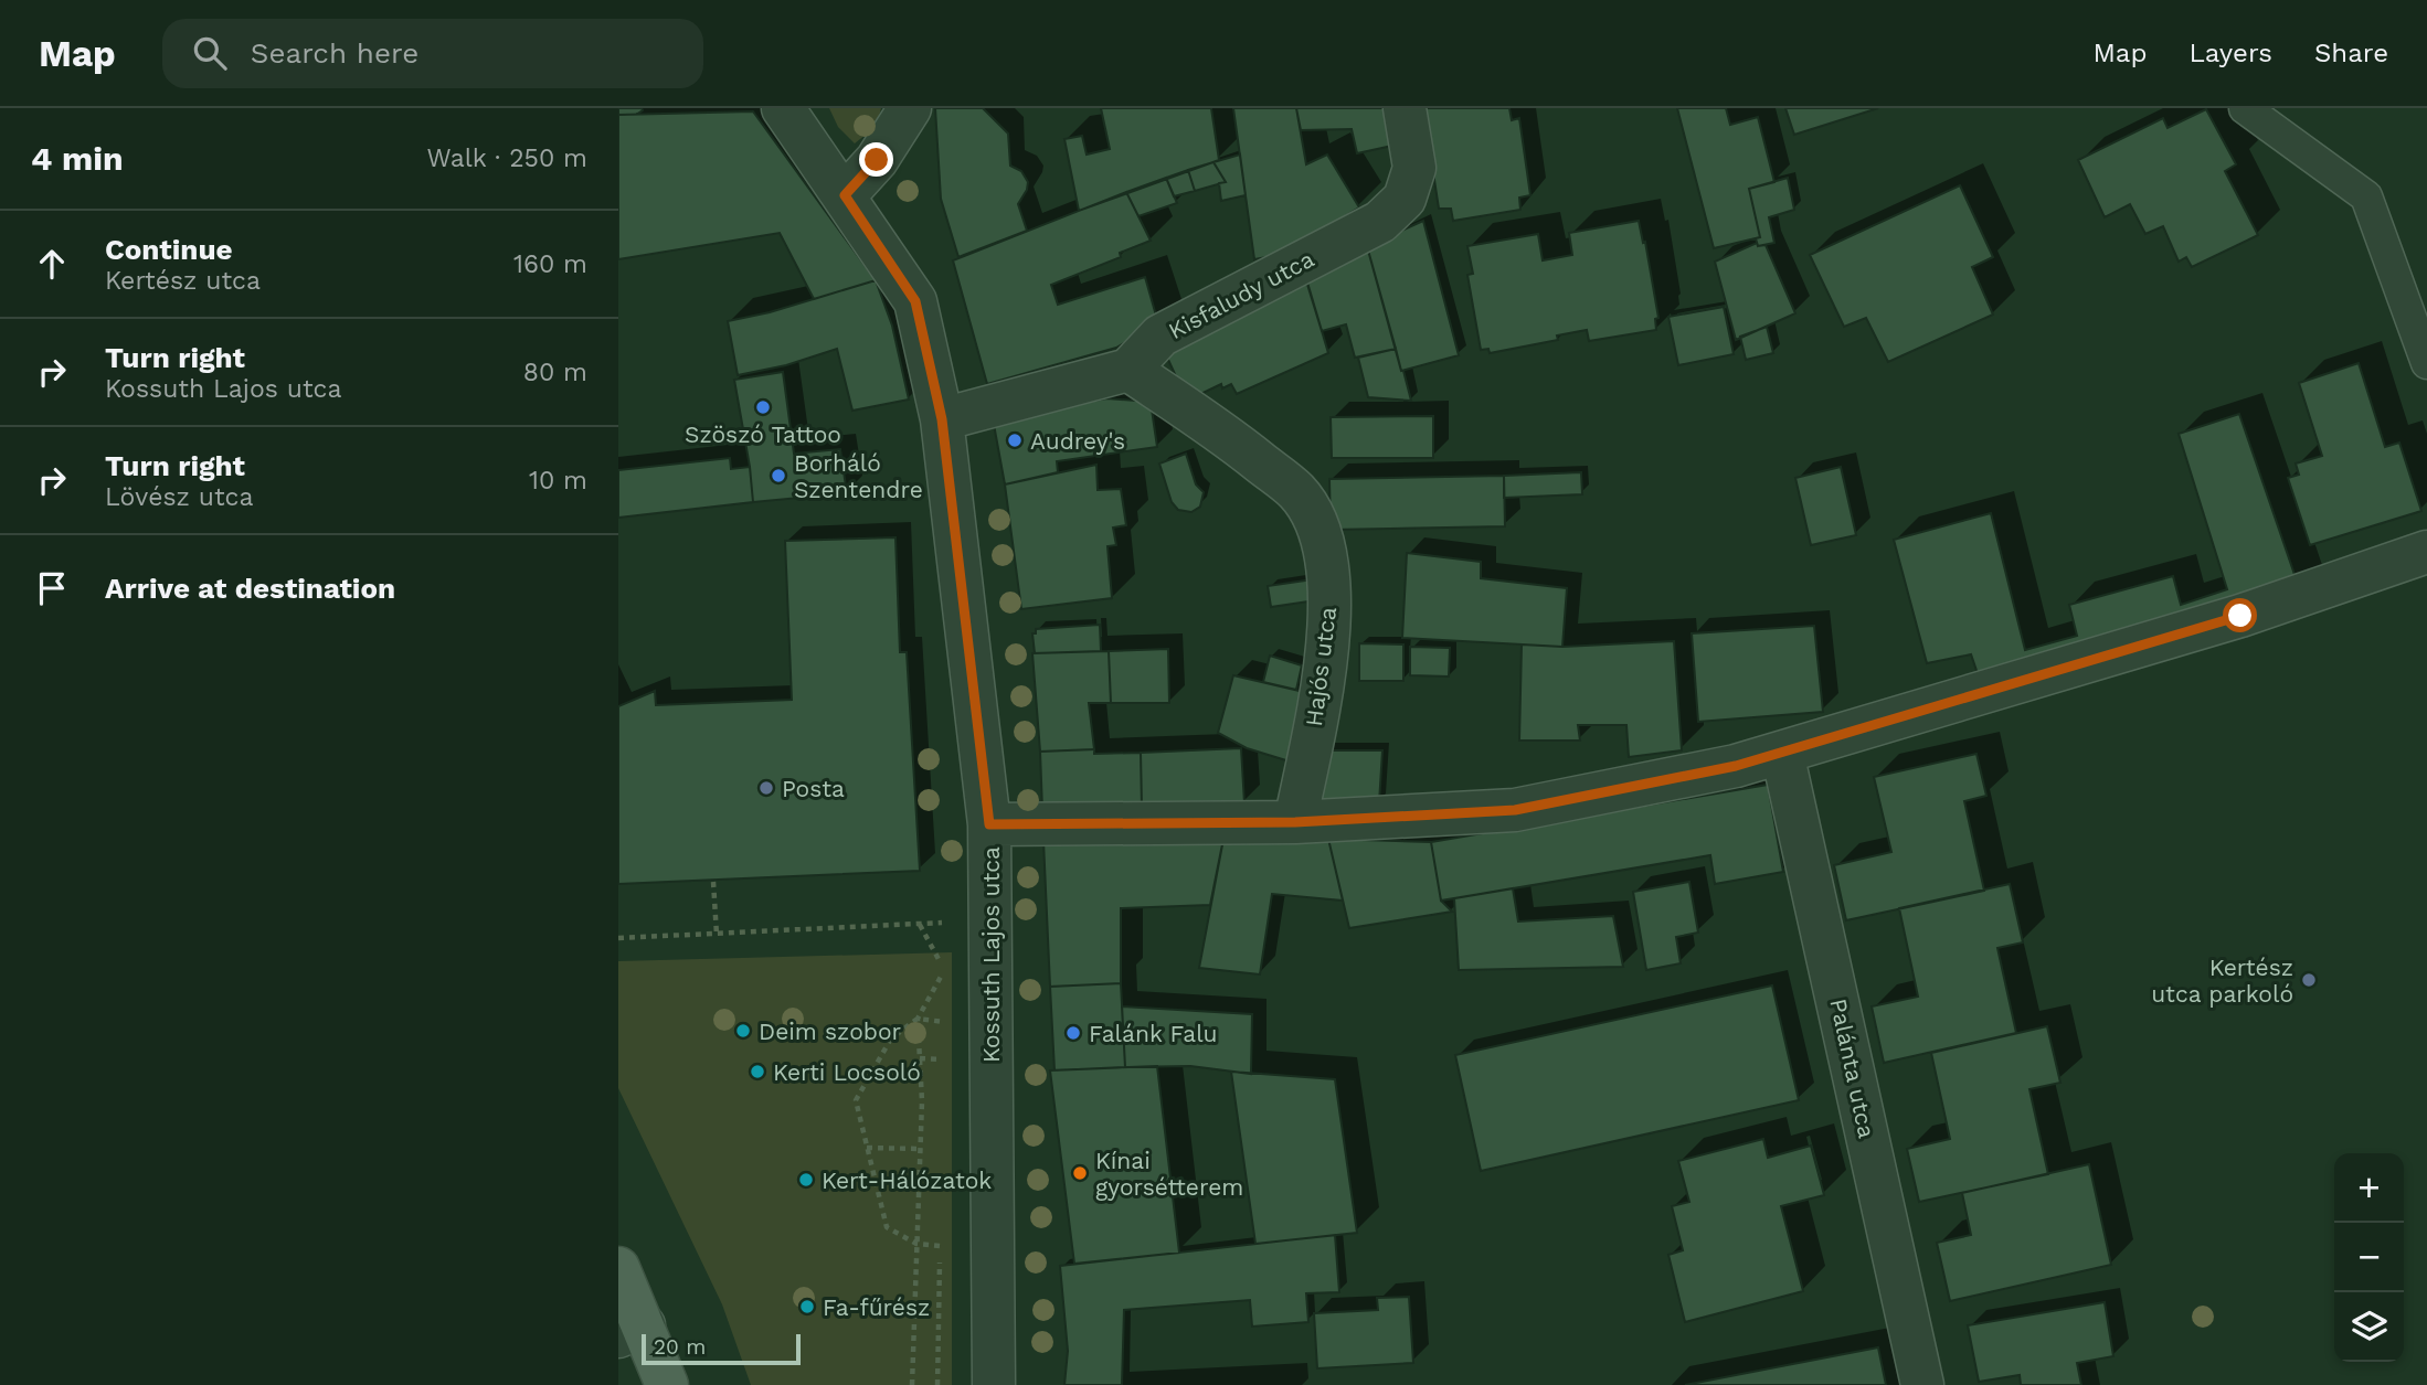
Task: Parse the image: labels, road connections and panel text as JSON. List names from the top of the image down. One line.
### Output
{"streets":{"street":["Kisfaludy utca","Hajós utca","Kossuth Lajos utca","Palánta utca"]},"crossings":[["Kisfaludy utca","Hajós utca"]],"places":["Szöszó Tattoo","Audrey's","Borháló Szentendre","Posta","Kertész utca parkoló","Deim szobor","Falánk Falu","Kerti Locsoló","Kínai gyorsétterem","Kert-Hálózatok","Fa-fűrész"],"scale_bar":"20 m","page":{"header":"Map","search":"Search here","nav":["Map","Layers","Share"],"heading":["4 min","Walk · 250 m"],"list":[["Continue","Kertész utca","160 m"],["Turn right","Kossuth Lajos utca","80 m"],["Turn right","Lövész utca","10 m"],"Arrive at destination"],"map_buttons":["+","−"],"scale":"20 m"}}
